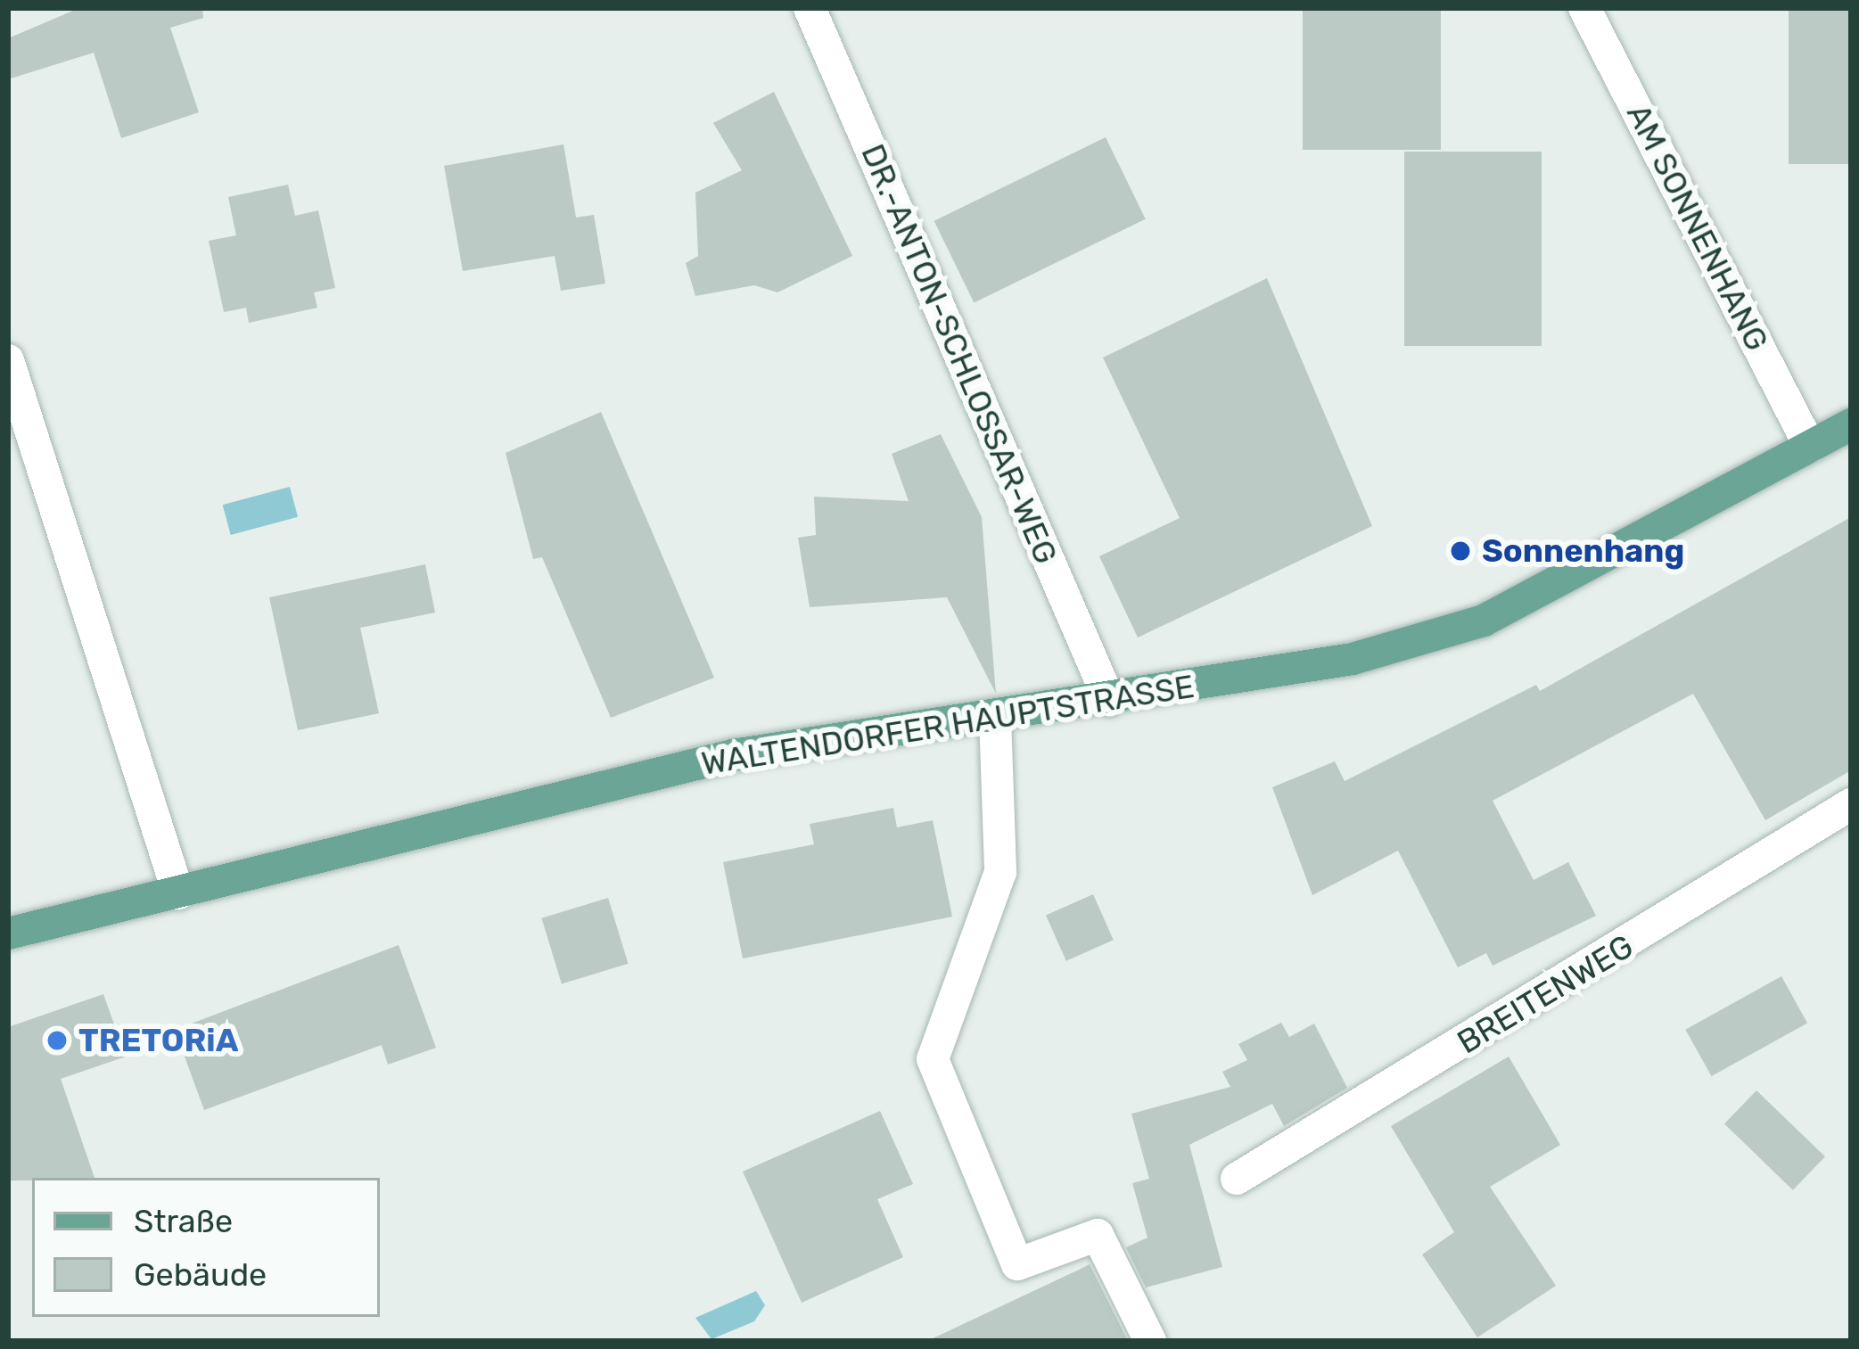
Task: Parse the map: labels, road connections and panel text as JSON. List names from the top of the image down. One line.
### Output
{"streets":{"main road":["WALTENDORFER HAUPTSTRASSE"],"street":["AM SONNENHANG","DR.-ANTON-SCHLOSSAR-WEG","BREITENWEG"]},"crossings":[["AM SONNENHANG","WALTENDORFER HAUPTSTRASSE"],["DR.-ANTON-SCHLOSSAR-WEG","WALTENDORFER HAUPTSTRASSE"]],"places":["Sonnenhang","TRETORiA"],"legend":["Straße","Gebäude"]}
